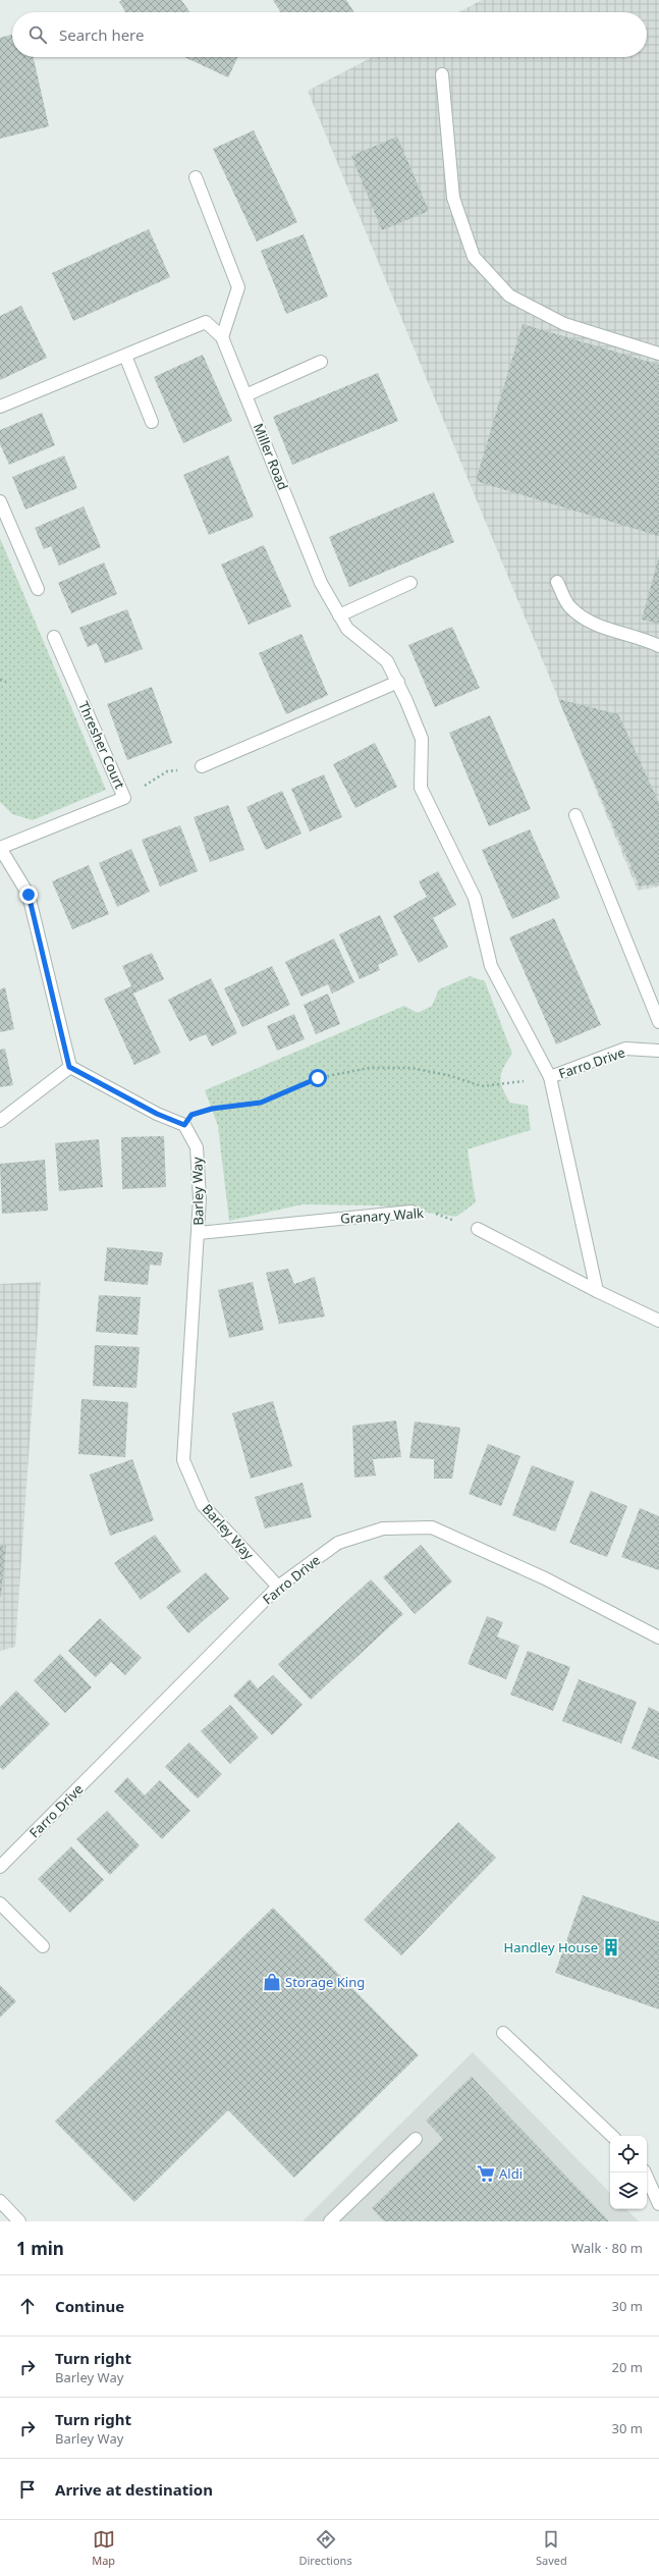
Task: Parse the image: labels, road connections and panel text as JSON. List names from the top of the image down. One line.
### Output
{"streets":{"street":["Miller Road","Thresher Court","Farro Drive","Barley Way","Granary Walk"]},"crossings":[["Miller Road","Farro Drive"],["Farro Drive","Barley Way"],["Barley Way","Granary Walk"]],"places":{"building":["Handley House"],"shop":["Storage King"],"supermarket":["Aldi"]},"page":{"search":"Search here","heading":["1 min","Walk · 80 m"],"list":[["Continue","30 m"],["Turn right","Barley Way","20 m"],["Turn right","Barley Way","30 m"],"Arrive at destination"],"nav":["Map","Directions","Saved"]}}
